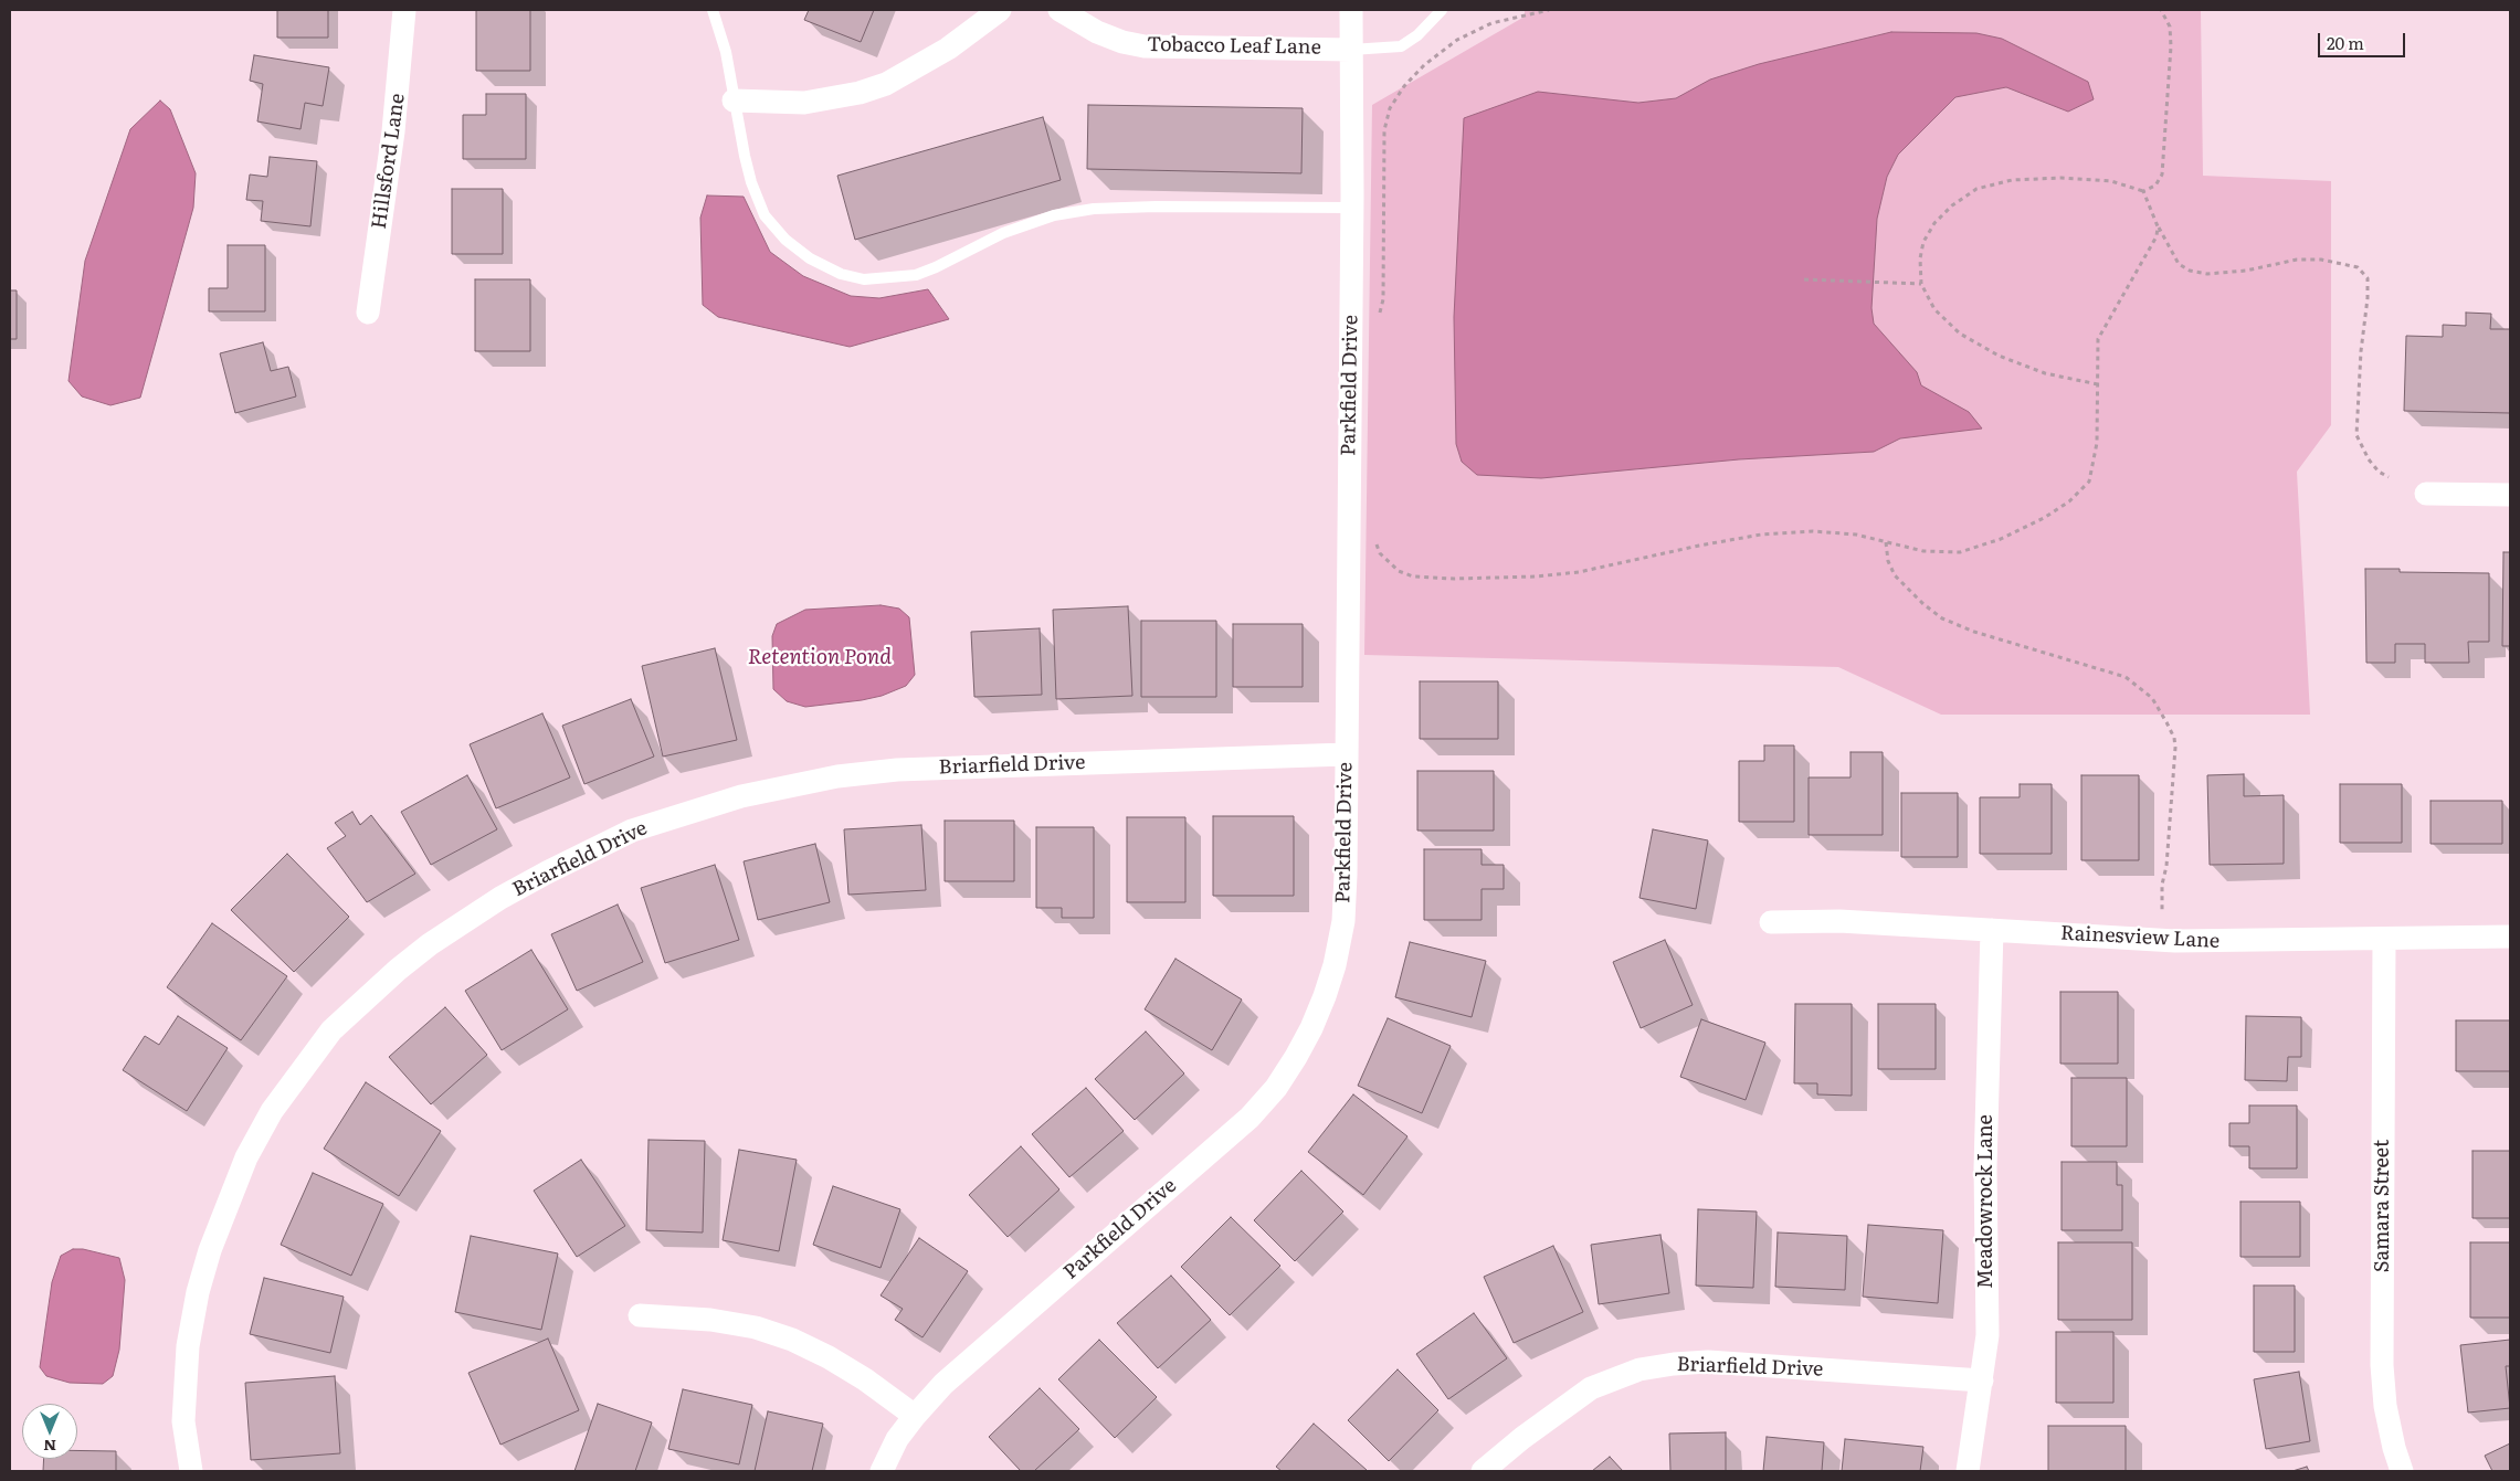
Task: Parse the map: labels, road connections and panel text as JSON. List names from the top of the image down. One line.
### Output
{"streets":{"street":["Tobacco Leaf Lane","Hillsford Lane","Parkfield Drive","Briarfield Drive","Rainesview Lane","Meadowrock Lane","Samara Street"]},"crossings":[["Tobacco Leaf Lane","Parkfield Drive"],["Parkfield Drive","Briarfield Drive"],["Briarfield Drive","Meadowrock Lane"],["Rainesview Lane","Meadowrock Lane"],["Rainesview Lane","Samara Street"]],"water":["Retention Pond"],"scale_bar":"20 m","north":"bottom"}
